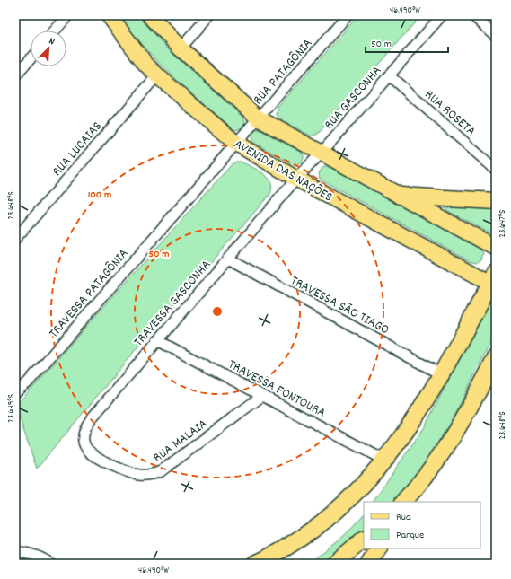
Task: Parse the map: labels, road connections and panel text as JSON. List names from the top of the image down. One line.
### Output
{"streets":{"main road":["AVENIDA DAS NAÇÕES"],"street":["RUA PATAGÔNIA","RUA GASCONHA","RUA ROSETA","RUA LUCAIAS","TRAVESSA PATAGÔNIA","TRAVESSA GASCONHA","TRAVESSA SÃO TIAGO","TRAVESSA FONTOURA","RUA MALAIA"]},"crossings":[["RUA PATAGÔNIA","AVENIDA DAS NAÇÕES"],["RUA PATAGÔNIA","TRAVESSA PATAGÔNIA"],["RUA GASCONHA","RUA ROSETA"],["RUA GASCONHA","AVENIDA DAS NAÇÕES"],["RUA GASCONHA","TRAVESSA GASCONHA"],["RUA LUCAIAS","AVENIDA DAS NAÇÕES"],["AVENIDA DAS NAÇÕES","TRAVESSA PATAGÔNIA"],["AVENIDA DAS NAÇÕES","TRAVESSA GASCONHA"],["TRAVESSA GASCONHA","TRAVESSA SÃO TIAGO"],["TRAVESSA GASCONHA","TRAVESSA FONTOURA"],["TRAVESSA GASCONHA","RUA MALAIA"],["TRAVESSA FONTOURA","RUA MALAIA"]],"legend":["Rua","Parque"],"scale_bar":"50 m","north":"top right","coordinates":["46.490°W","23.648°S","23.647°S","23.649°S"],"rings":["100 m","50 m"]}
